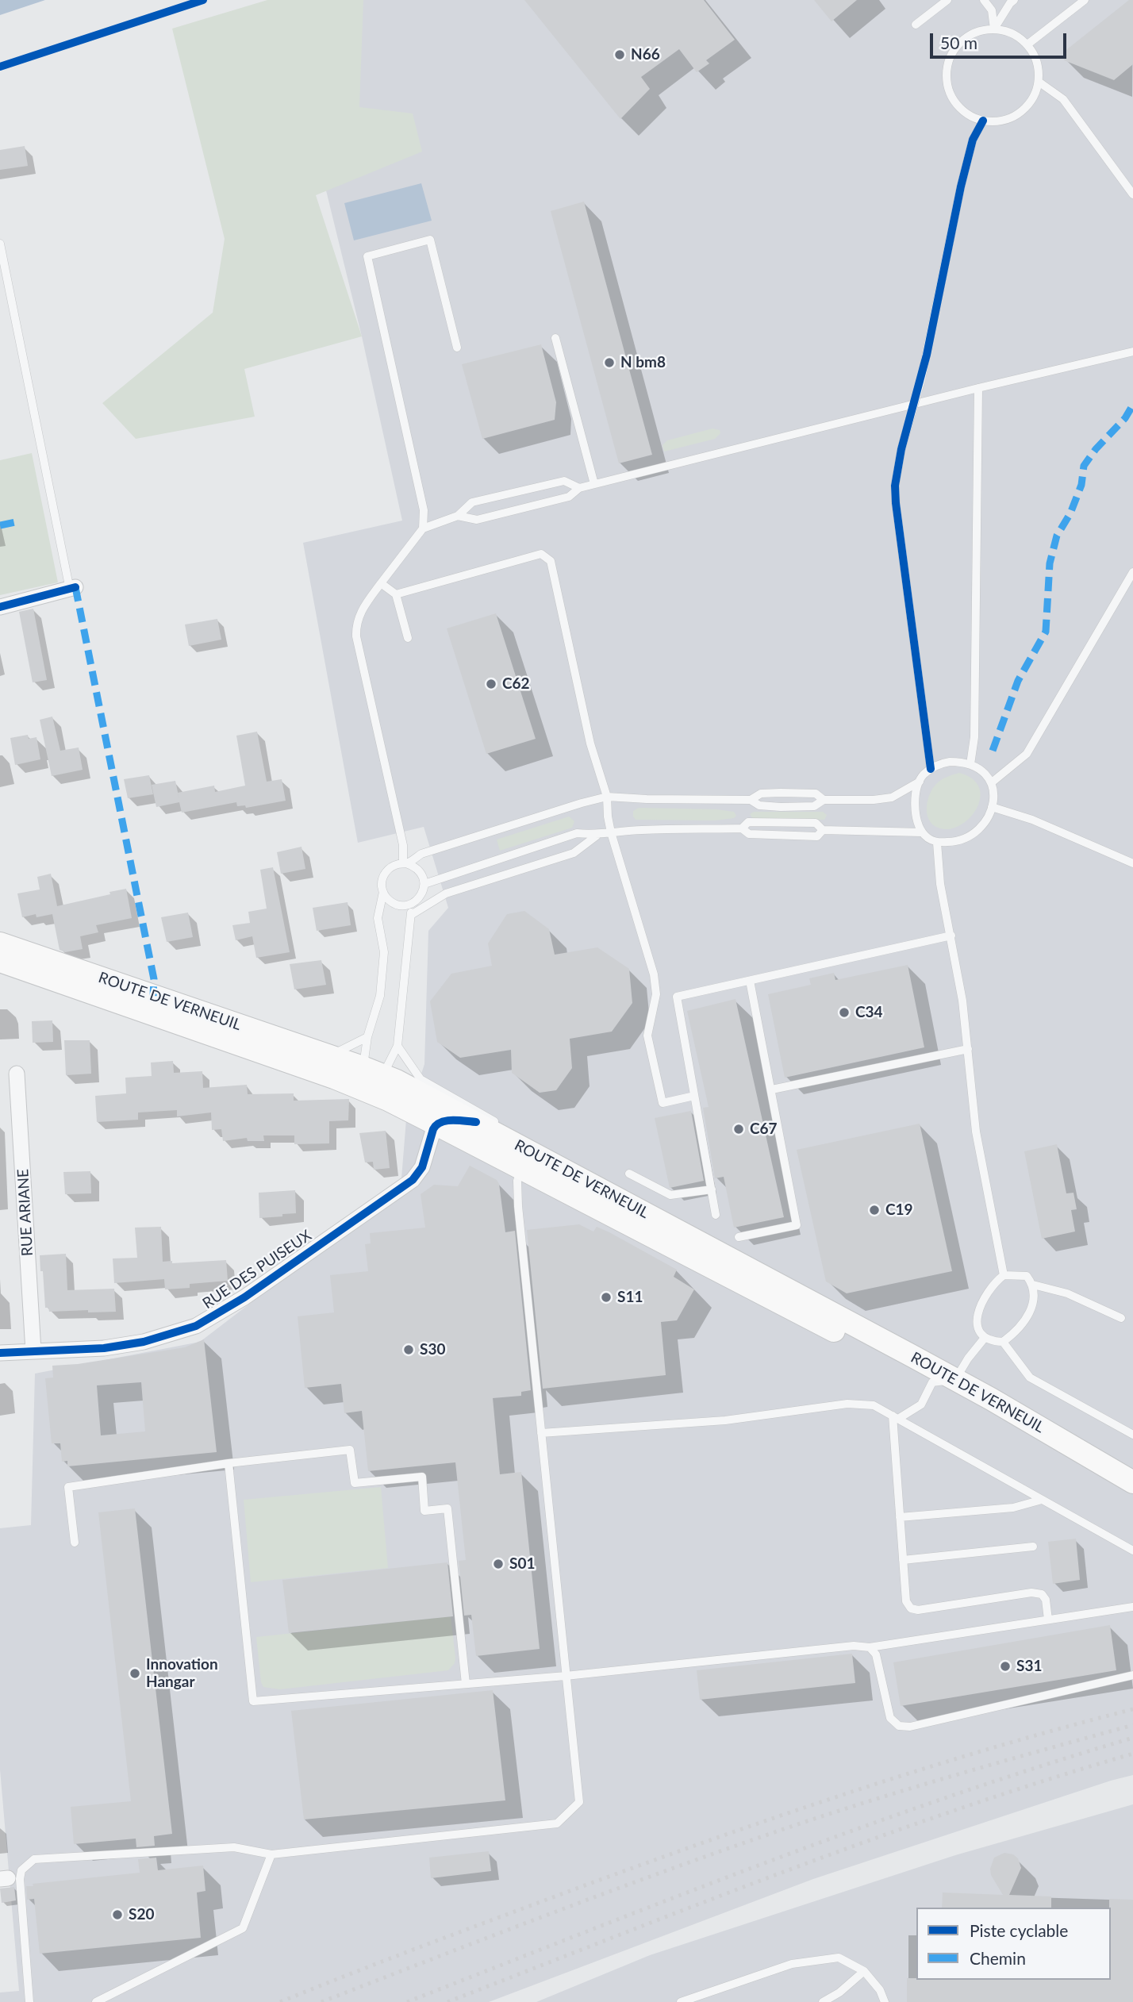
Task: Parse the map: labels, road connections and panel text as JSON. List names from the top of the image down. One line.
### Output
{"streets":{"main road":["ROUTE DE VERNEUIL"],"street":["RUE ARIANE","RUE DES PUISEUX"]},"crossings":[["ROUTE DE VERNEUIL","RUE DES PUISEUX"],["RUE ARIANE","RUE DES PUISEUX"]],"places":["N66","N bm8","C62","C34","C67","C19","S11","S30","S01","S31","Innovation Hangar","S20"],"legend":["Piste cyclable","Chemin"],"scale_bar":"50 m"}
